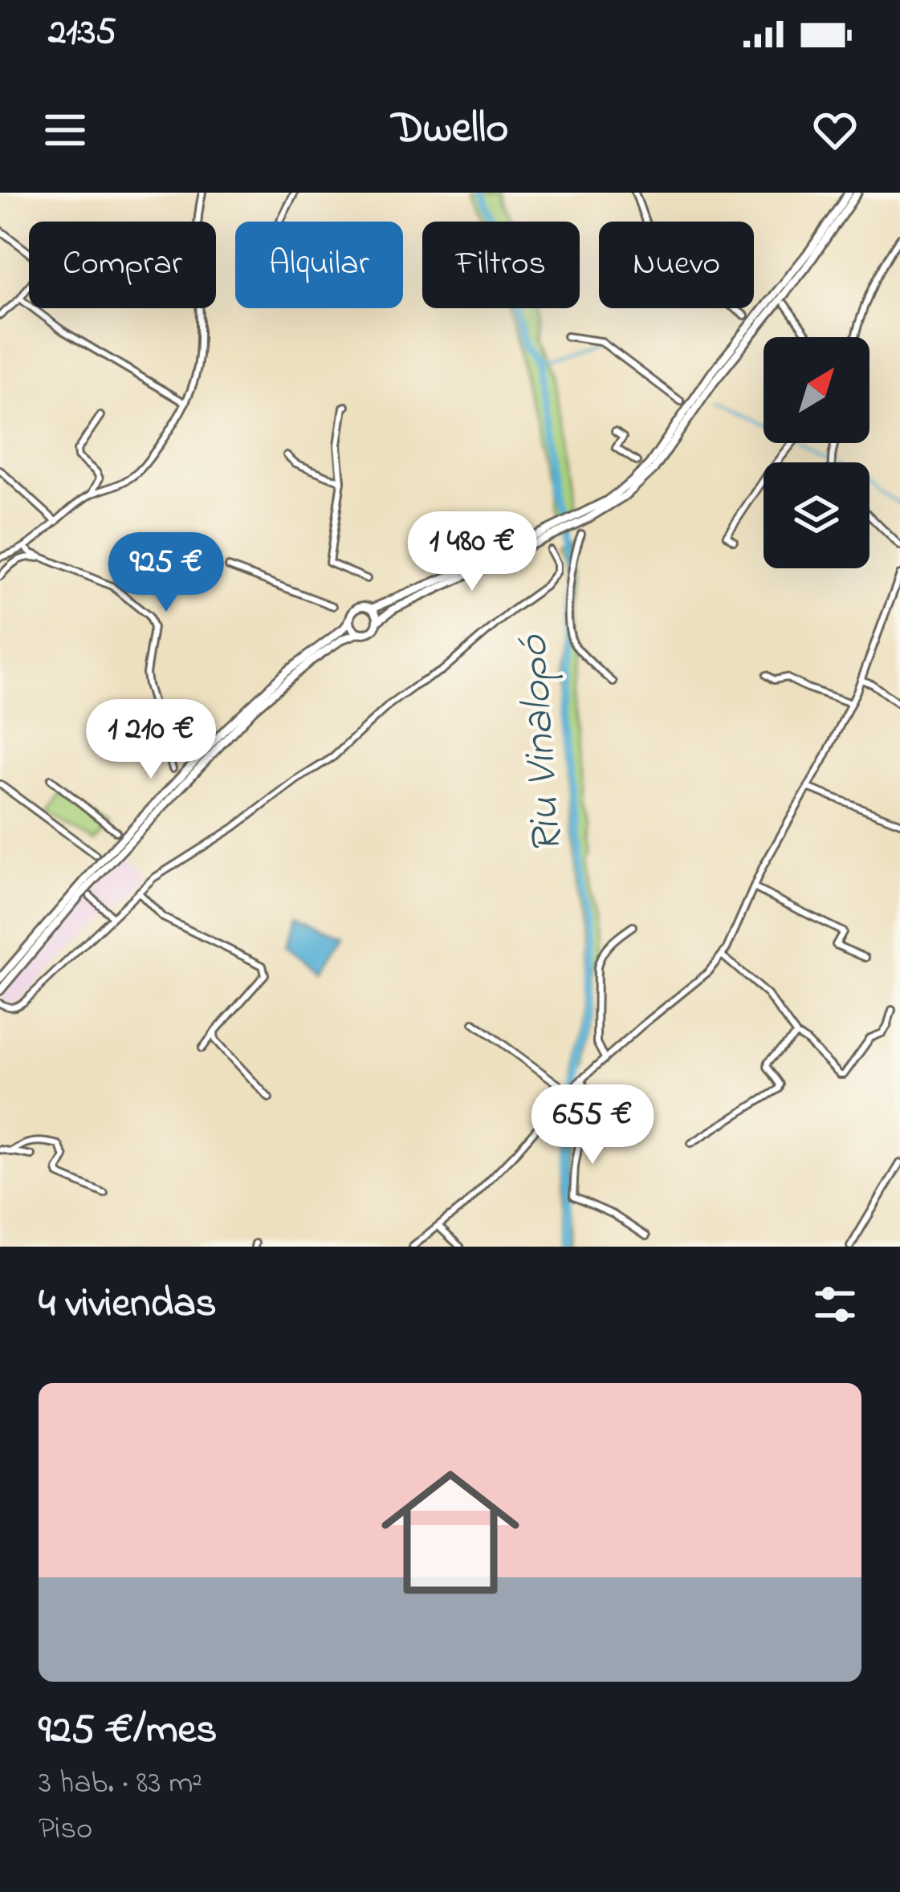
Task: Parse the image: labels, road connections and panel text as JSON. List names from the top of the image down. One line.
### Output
{"water":["Riu Vinalopó"],"north":"top right","page":{"status":"21:35","header":"Dwello","chip":["Comprar","Alquilar","Filtros","Nuevo"],"price":["1 480 €","925 €","1 210 €","655 €"],"heading":"4 viviendas","list":[{"name":"925 €/mes","note":"3 hab. · 83 m² · Piso"}]}}
